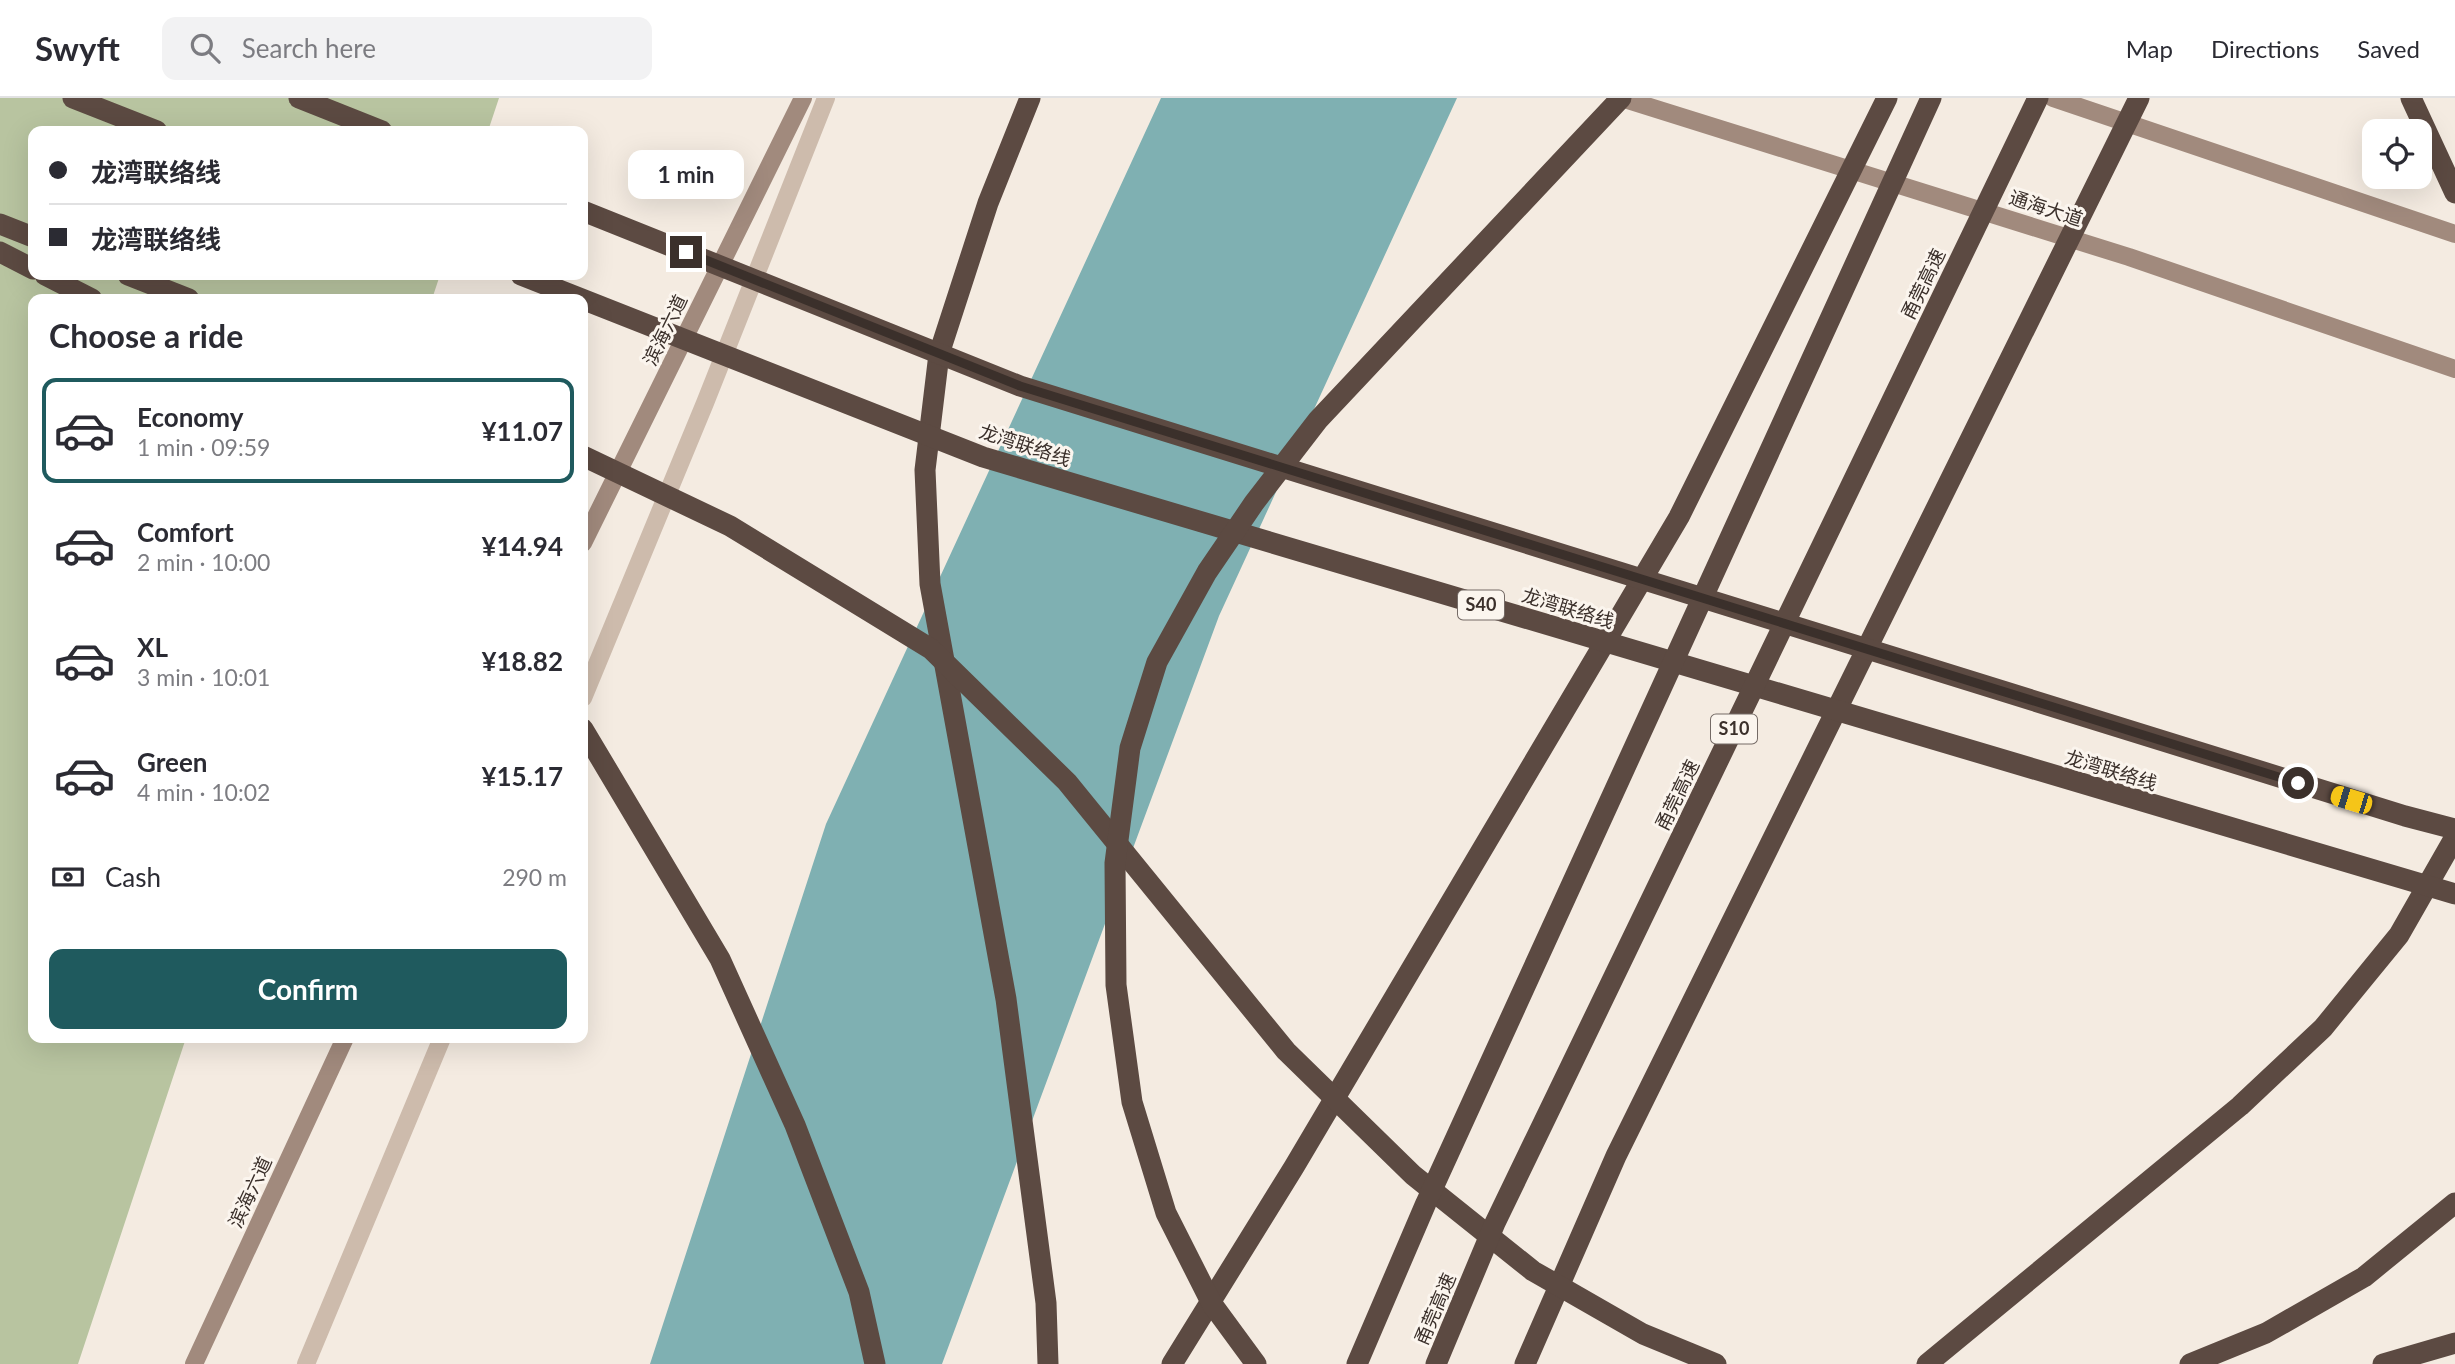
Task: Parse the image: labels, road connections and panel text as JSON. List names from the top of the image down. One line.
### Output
{"streets":{"highway":["甬莞高速","龙湾联络线","S40","S10"],"main road":["通海大道","滨海六道"]},"page":{"header":"Swyft","search":"Search here","nav":["Map","Directions","Saved"],"banner":["龙湾联络线","龙湾联络线"],"bubble":"1 min","heading":"Choose a ride","list":[{"name":"Economy","note":"1 min · 09:59","value":"¥11.07"},{"name":"Comfort","note":"2 min · 10:00","value":"¥14.94"},{"name":"XL","note":"3 min · 10:01","value":"¥18.82"},{"name":"Green","note":"4 min · 10:02","value":"¥15.17"}],"pay":["Cash","290 m"],"buttons":"Confirm"}}
